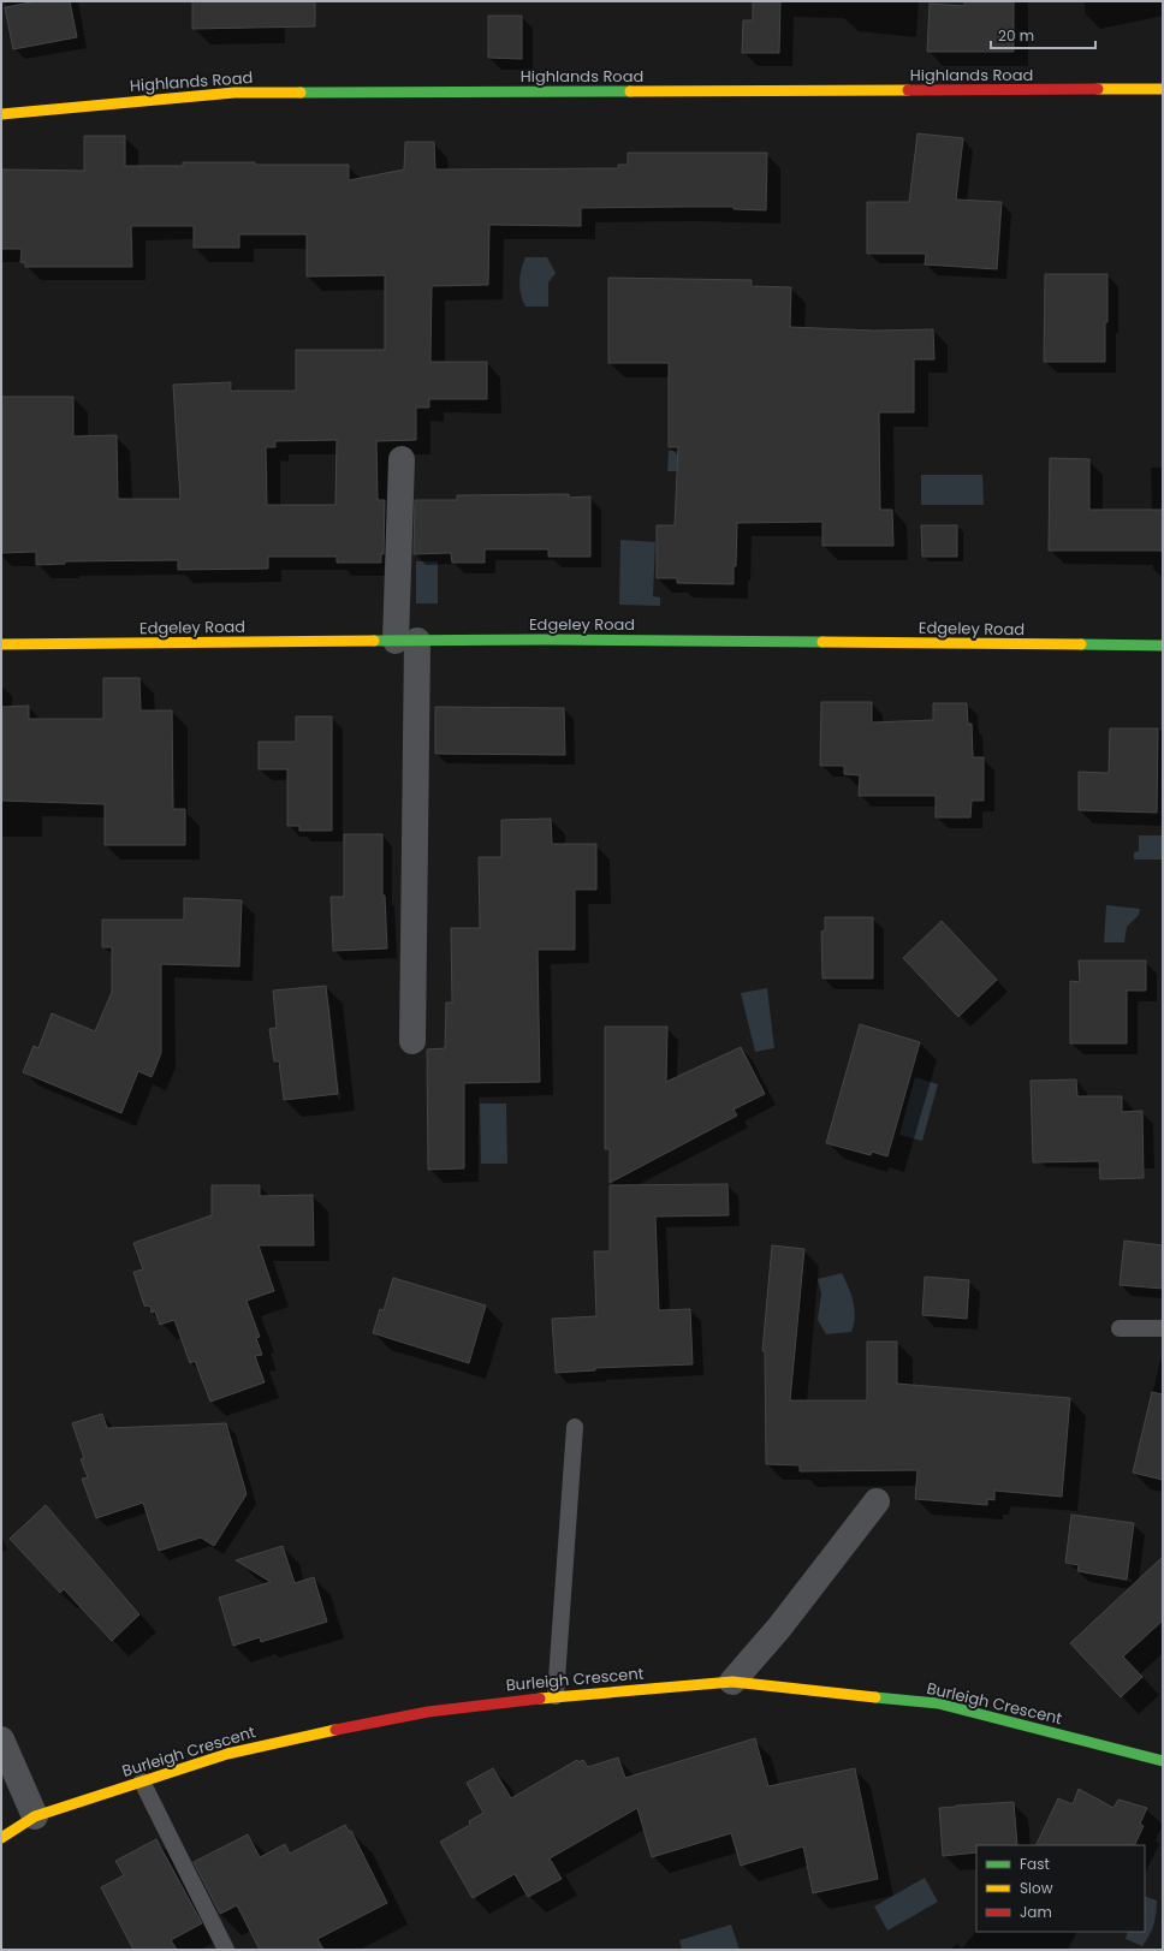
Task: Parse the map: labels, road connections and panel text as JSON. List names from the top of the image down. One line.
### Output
{"streets":{"street":["Highlands Road","Edgeley Road","Burleigh Crescent"]},"legend":["Fast","Slow","Jam"],"scale_bar":"20 m"}
